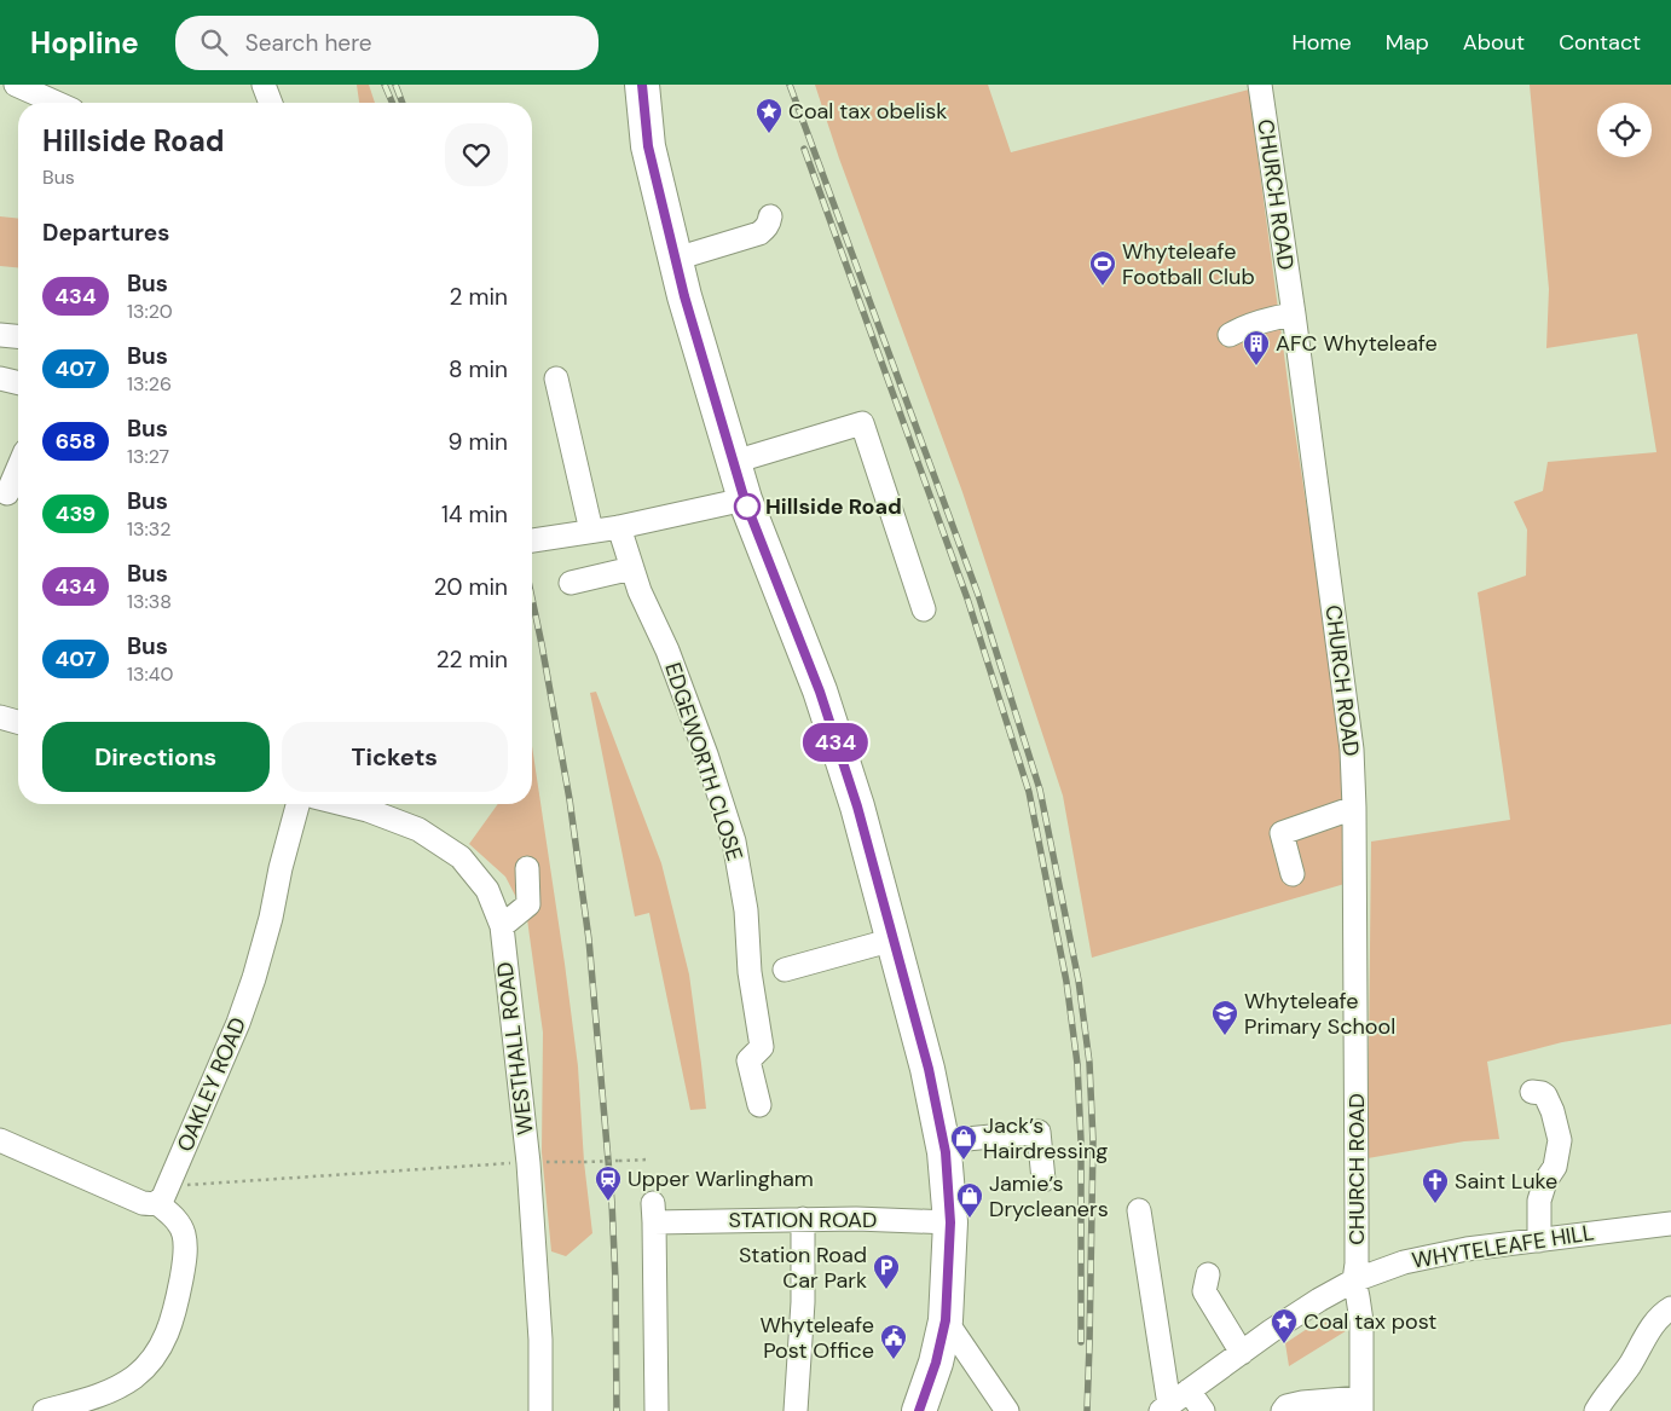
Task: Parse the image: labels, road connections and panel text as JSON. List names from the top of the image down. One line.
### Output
{"streets":{"street":["CHURCH ROAD","EDGEWORTH CLOSE","WESTHALL ROAD","OAKLEY ROAD","STATION ROAD","WHYTELEAFE HILL"]},"crossings":[["CHURCH ROAD","WHYTELEAFE HILL"]],"places":{"place":["Coal tax obelisk","Coal tax post"],"sports":["Whyteleafe Football Club"],"building":["AFC Whyteleafe"],"other":["Hillside Road"],"school or university":["Whyteleafe Primary School"],"shop":["Jack’s Hairdressing","Jamie’s Drycleaners"],"station":["Upper Warlingham"],"church":["Saint Luke"],"parking":["Station Road Car Park"],"public building":["Whyteleafe Post Office"]},"lines":["bus line 434"],"page":{"header":"Hopline","search":"Search here","nav":["Home","Map","About","Contact"],"on_map":"434","heading":[["Hillside Road","Bus"],"Departures"],"list":[{"mark":"434","name":"Bus","note":"13:20","value":"2 min"},{"mark":"407","name":"Bus","note":"13:26","value":"8 min"},{"mark":"658","name":"Bus","note":"13:27","value":"9 min"},{"mark":"439","name":"Bus","note":"13:32","value":"14 min"},{"mark":"434","name":"Bus","note":"13:38","value":"20 min"},{"mark":"407","name":"Bus","note":"13:40","value":"22 min"}],"buttons":["Directions","Tickets"]}}
